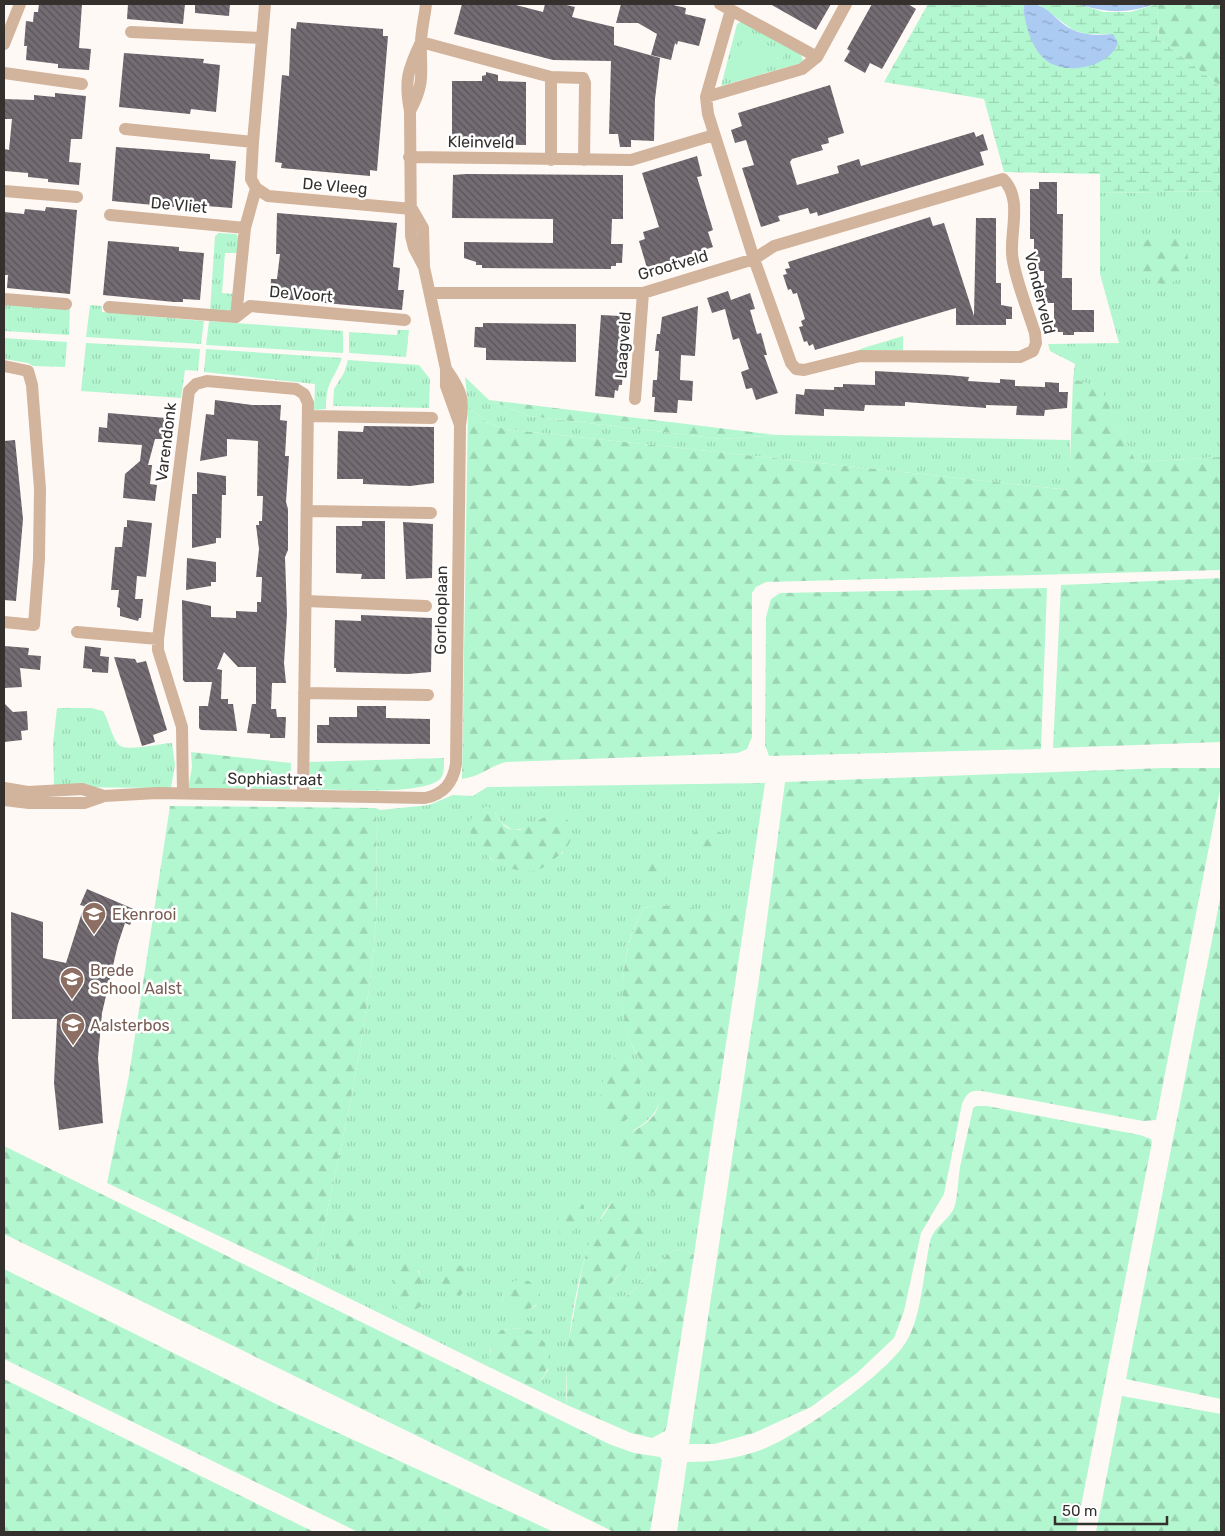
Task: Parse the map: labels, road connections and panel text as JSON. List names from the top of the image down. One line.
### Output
{"streets":{"street":["Kleinveld","De Vleeg","De Vliet","Grootveld","Vonderveld","De Voort","Laagveld","Varendonk","Gorlooplaan","Sophiastraat"]},"crossings":[["Kleinveld","Gorlooplaan"],["De Vleeg","Gorlooplaan"],["Grootveld","Vonderveld"],["Grootveld","Laagveld"],["Grootveld","Gorlooplaan"],["Varendonk","Sophiastraat"],["Gorlooplaan","Sophiastraat"]],"places":{"school or university":["Ekenrooi","Brede School Aalst","Aalsterbos"]},"scale_bar":"50 m"}
